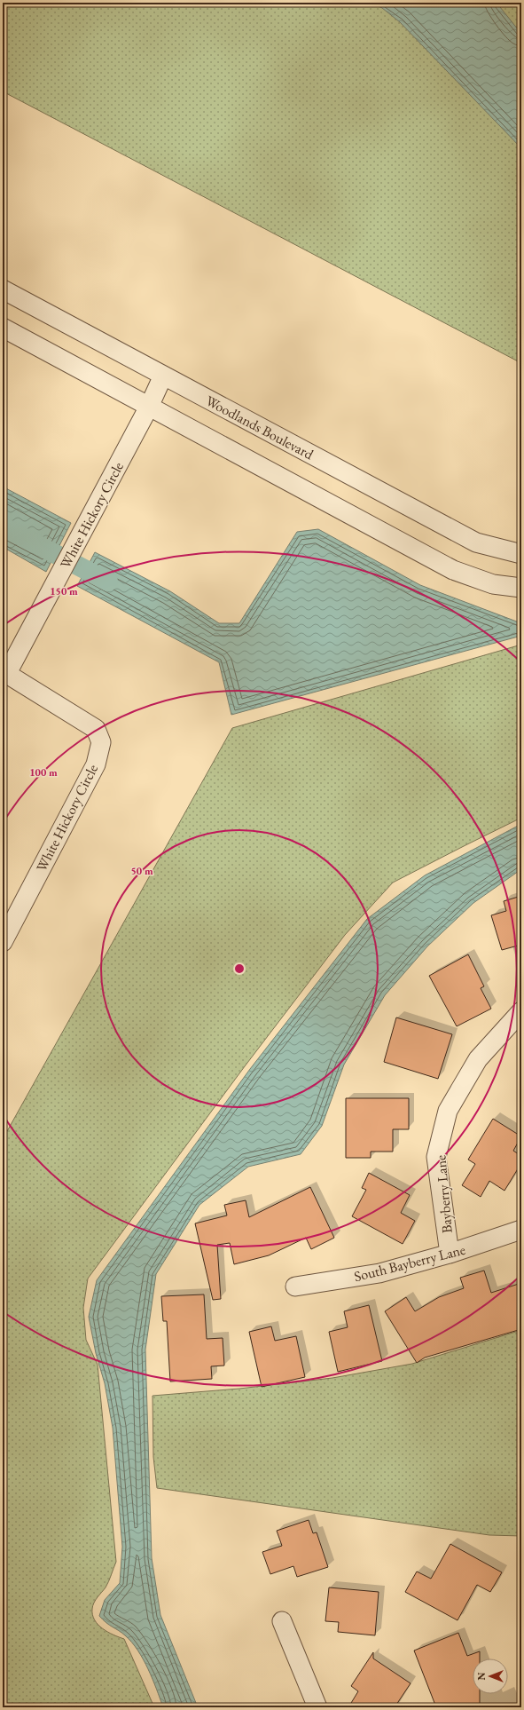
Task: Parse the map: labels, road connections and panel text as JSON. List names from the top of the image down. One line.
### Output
{"streets":{"street":["Woodlands Boulevard","White Hickory Circle","Bayberry Lane","South Bayberry Lane"]},"crossings":[["Woodlands Boulevard","White Hickory Circle"],["Bayberry Lane","South Bayberry Lane"]],"north":"left","rings":["150 m","100 m","50 m"]}
